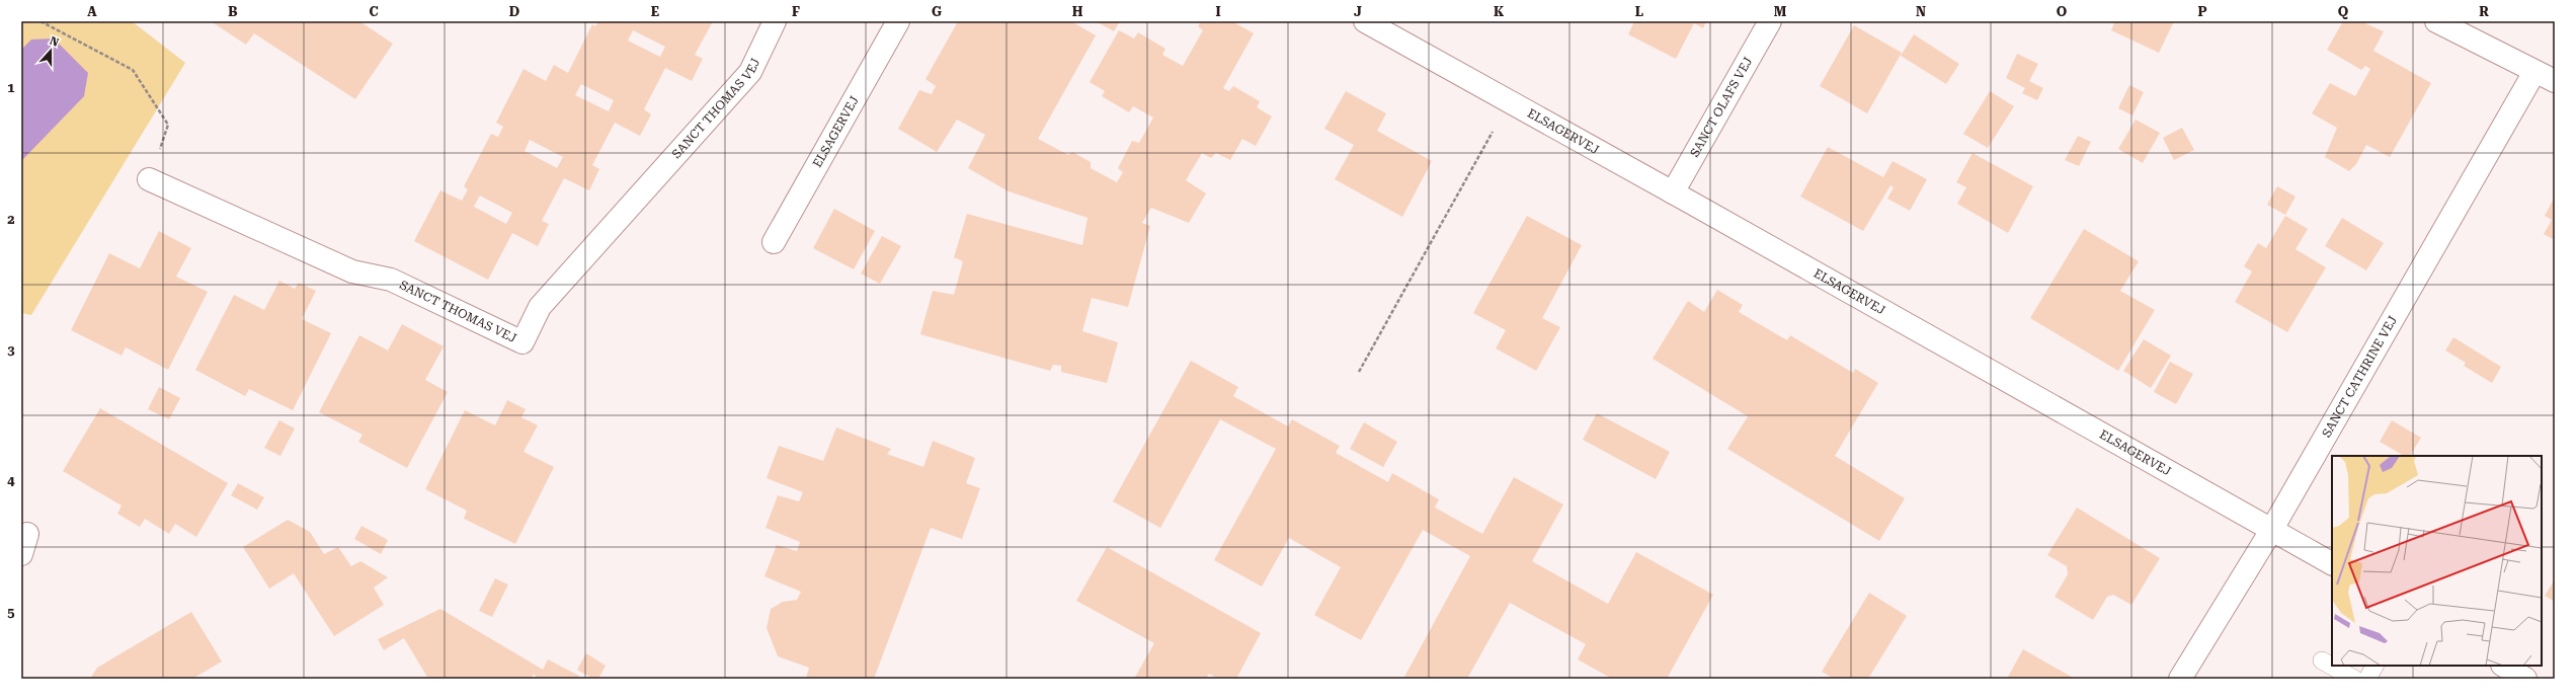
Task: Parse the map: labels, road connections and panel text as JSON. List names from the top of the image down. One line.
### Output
{"streets":{"street":["SANCT OLAFS VEJ","SANCT THOMAS VEJ","ELSAGERVEJ","SANCT CATHRINE VEJ"]},"crossings":[["SANCT OLAFS VEJ","ELSAGERVEJ"],["ELSAGERVEJ","SANCT CATHRINE VEJ"]],"north":"top","grid":{"columns":["A","B","C","D","E","F","G","H","I","J","K","L","M","N","O","P","Q","R"],"rows":["1","2","3","4","5"]}}
